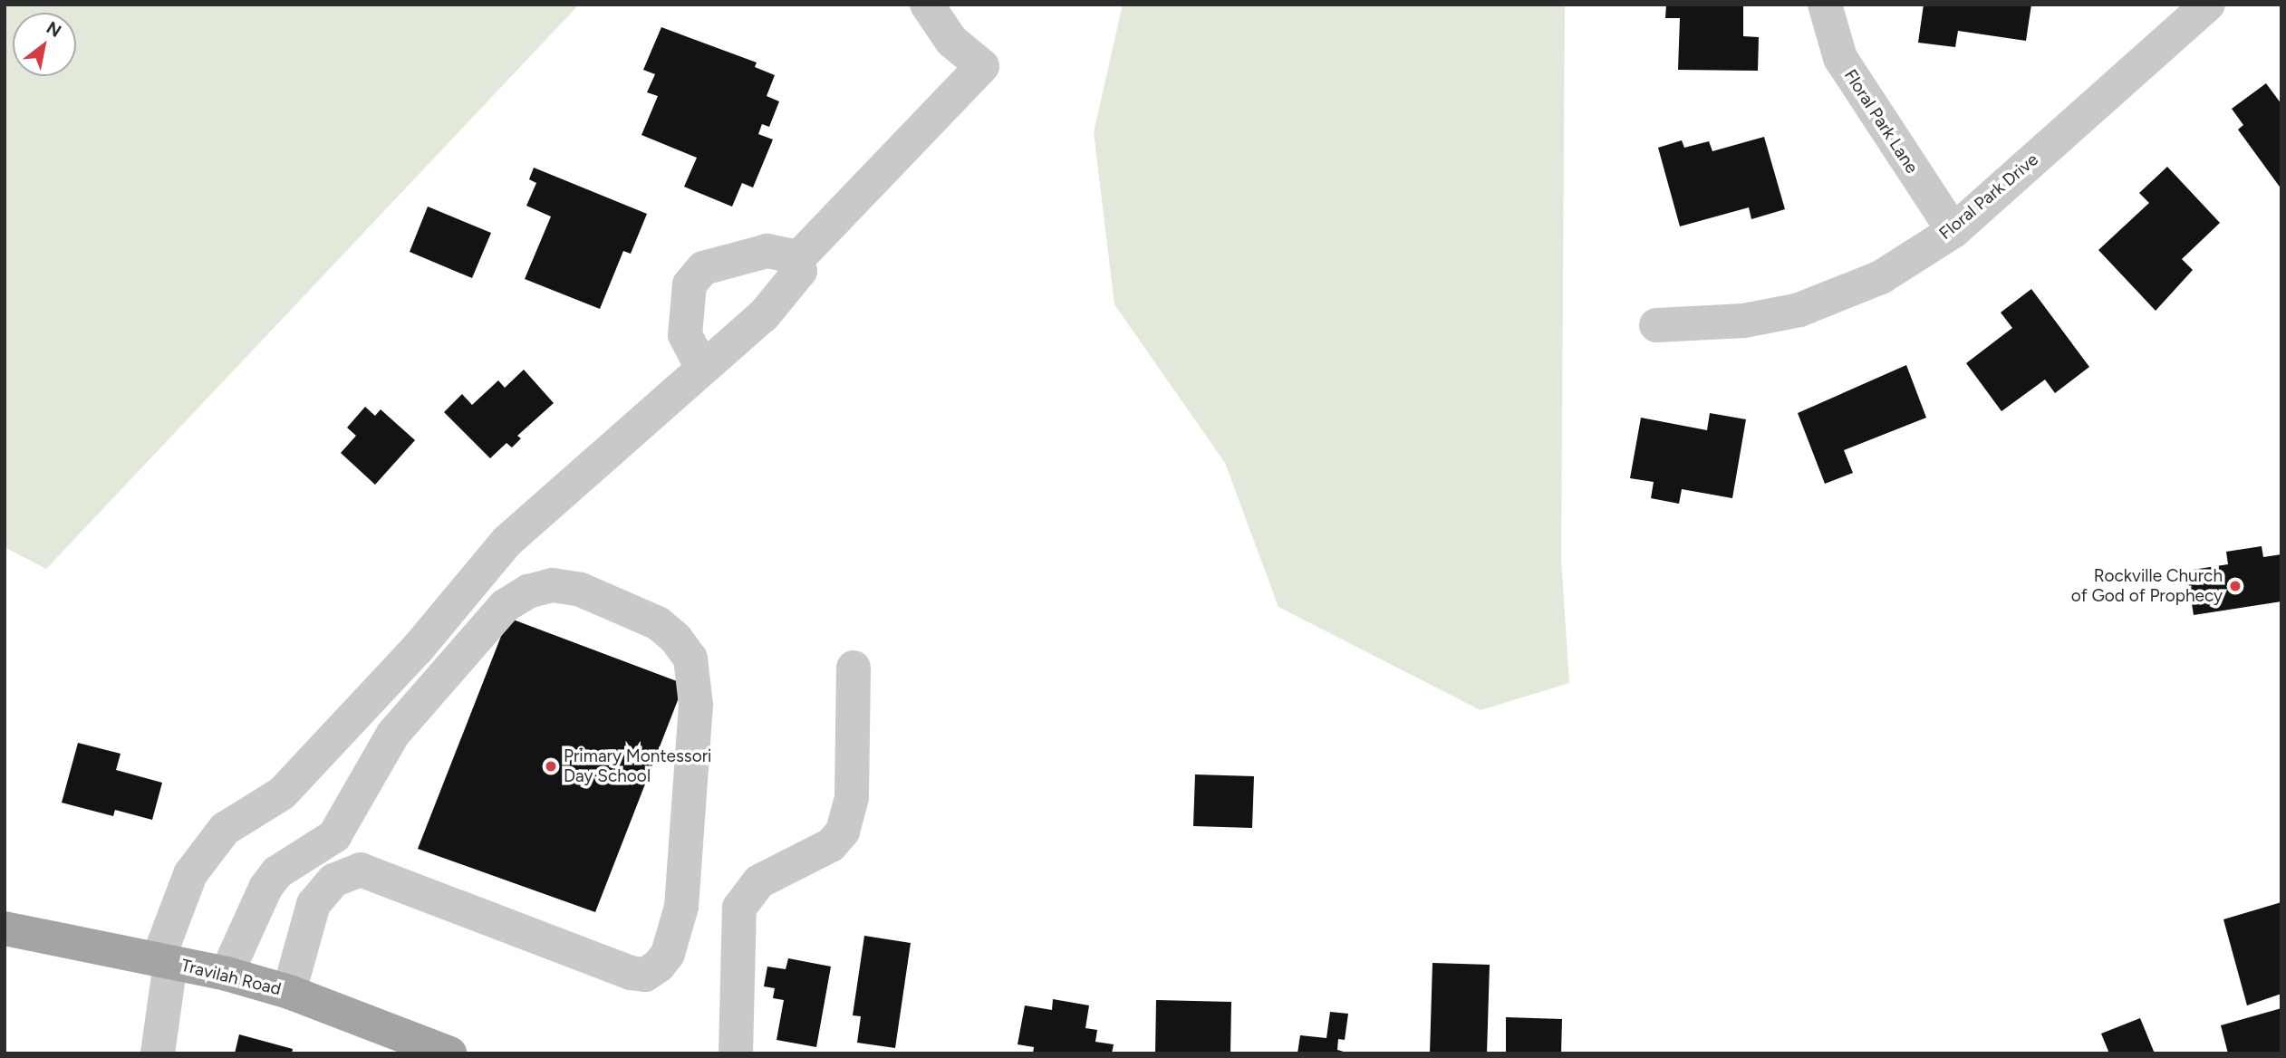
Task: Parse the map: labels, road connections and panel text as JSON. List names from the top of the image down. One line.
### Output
{"streets":{"main road":["Travilah Road"],"street":["Floral Park Lane","Floral Park Drive"]},"crossings":[["Floral Park Lane","Floral Park Drive"]],"places":["Rockville Church of God of Prophecy","Primary Montessori Day School"],"north":"top right"}
